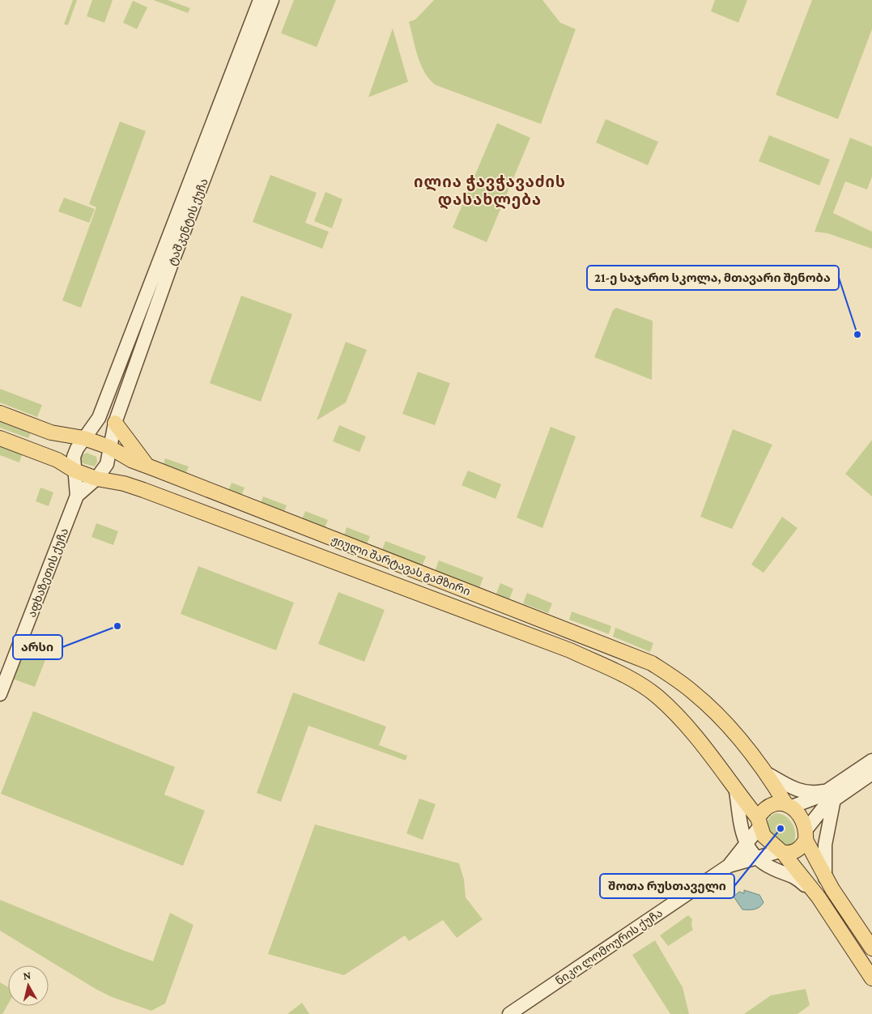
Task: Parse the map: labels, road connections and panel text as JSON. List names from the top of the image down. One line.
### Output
{"streets":{"main road":["ჟიული შარტავას გამზირი"],"street":["ტაშკენტის ქუჩა","აფხაზეთის ქუჩა","ნიკო ლომოურის ქუჩა"]},"crossings":[["ტაშკენტის ქუჩა","ჟიული შარტავას გამზირი"],["ტაშკენტის ქუჩა","აფხაზეთის ქუჩა"],["ჟიული შარტავას გამზირი","აფხაზეთის ქუჩა"],["ჟიული შარტავას გამზირი","ნიკო ლომოურის ქუჩა"]],"districts":["ილია ჭავჭავაძის დასახლება"],"places":["21-ე საჯარო სკოლა, მთავარი შენობა","არსი","შოთა რუსთაველი"],"north":"top"}
